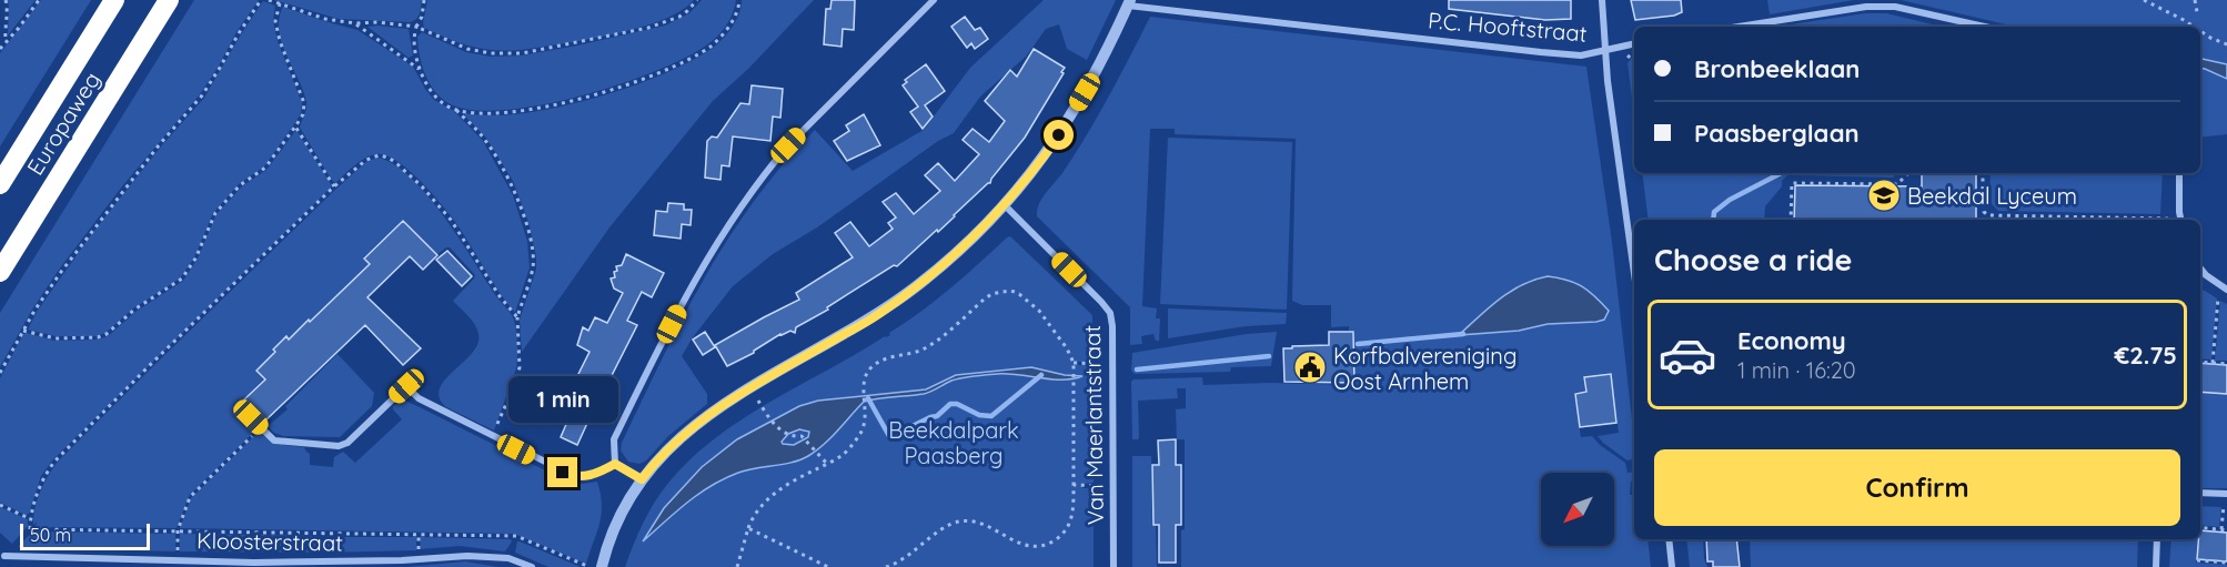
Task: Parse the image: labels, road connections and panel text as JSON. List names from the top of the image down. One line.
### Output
{"streets":{"highway":["Europaweg"],"street":["P.C. Hooftstraat","Van Maerlantstraat","Kloosterstraat"]},"parks":["Beekdalpark Paasberg"],"places":{"school or university":["Beekdal Lyceum"],"public building":["Korfbalvereniging Oost Arnhem"]},"scale_bar":"50 m","north":"bottom left","page":{"banner":["Bronbeeklaan","Paasberglaan"],"heading":"Choose a ride","list":[{"name":"Economy","note":"1 min · 16:20","value":"€2.75"}],"bubble":"1 min","buttons":"Confirm","scale":"50 m"}}
